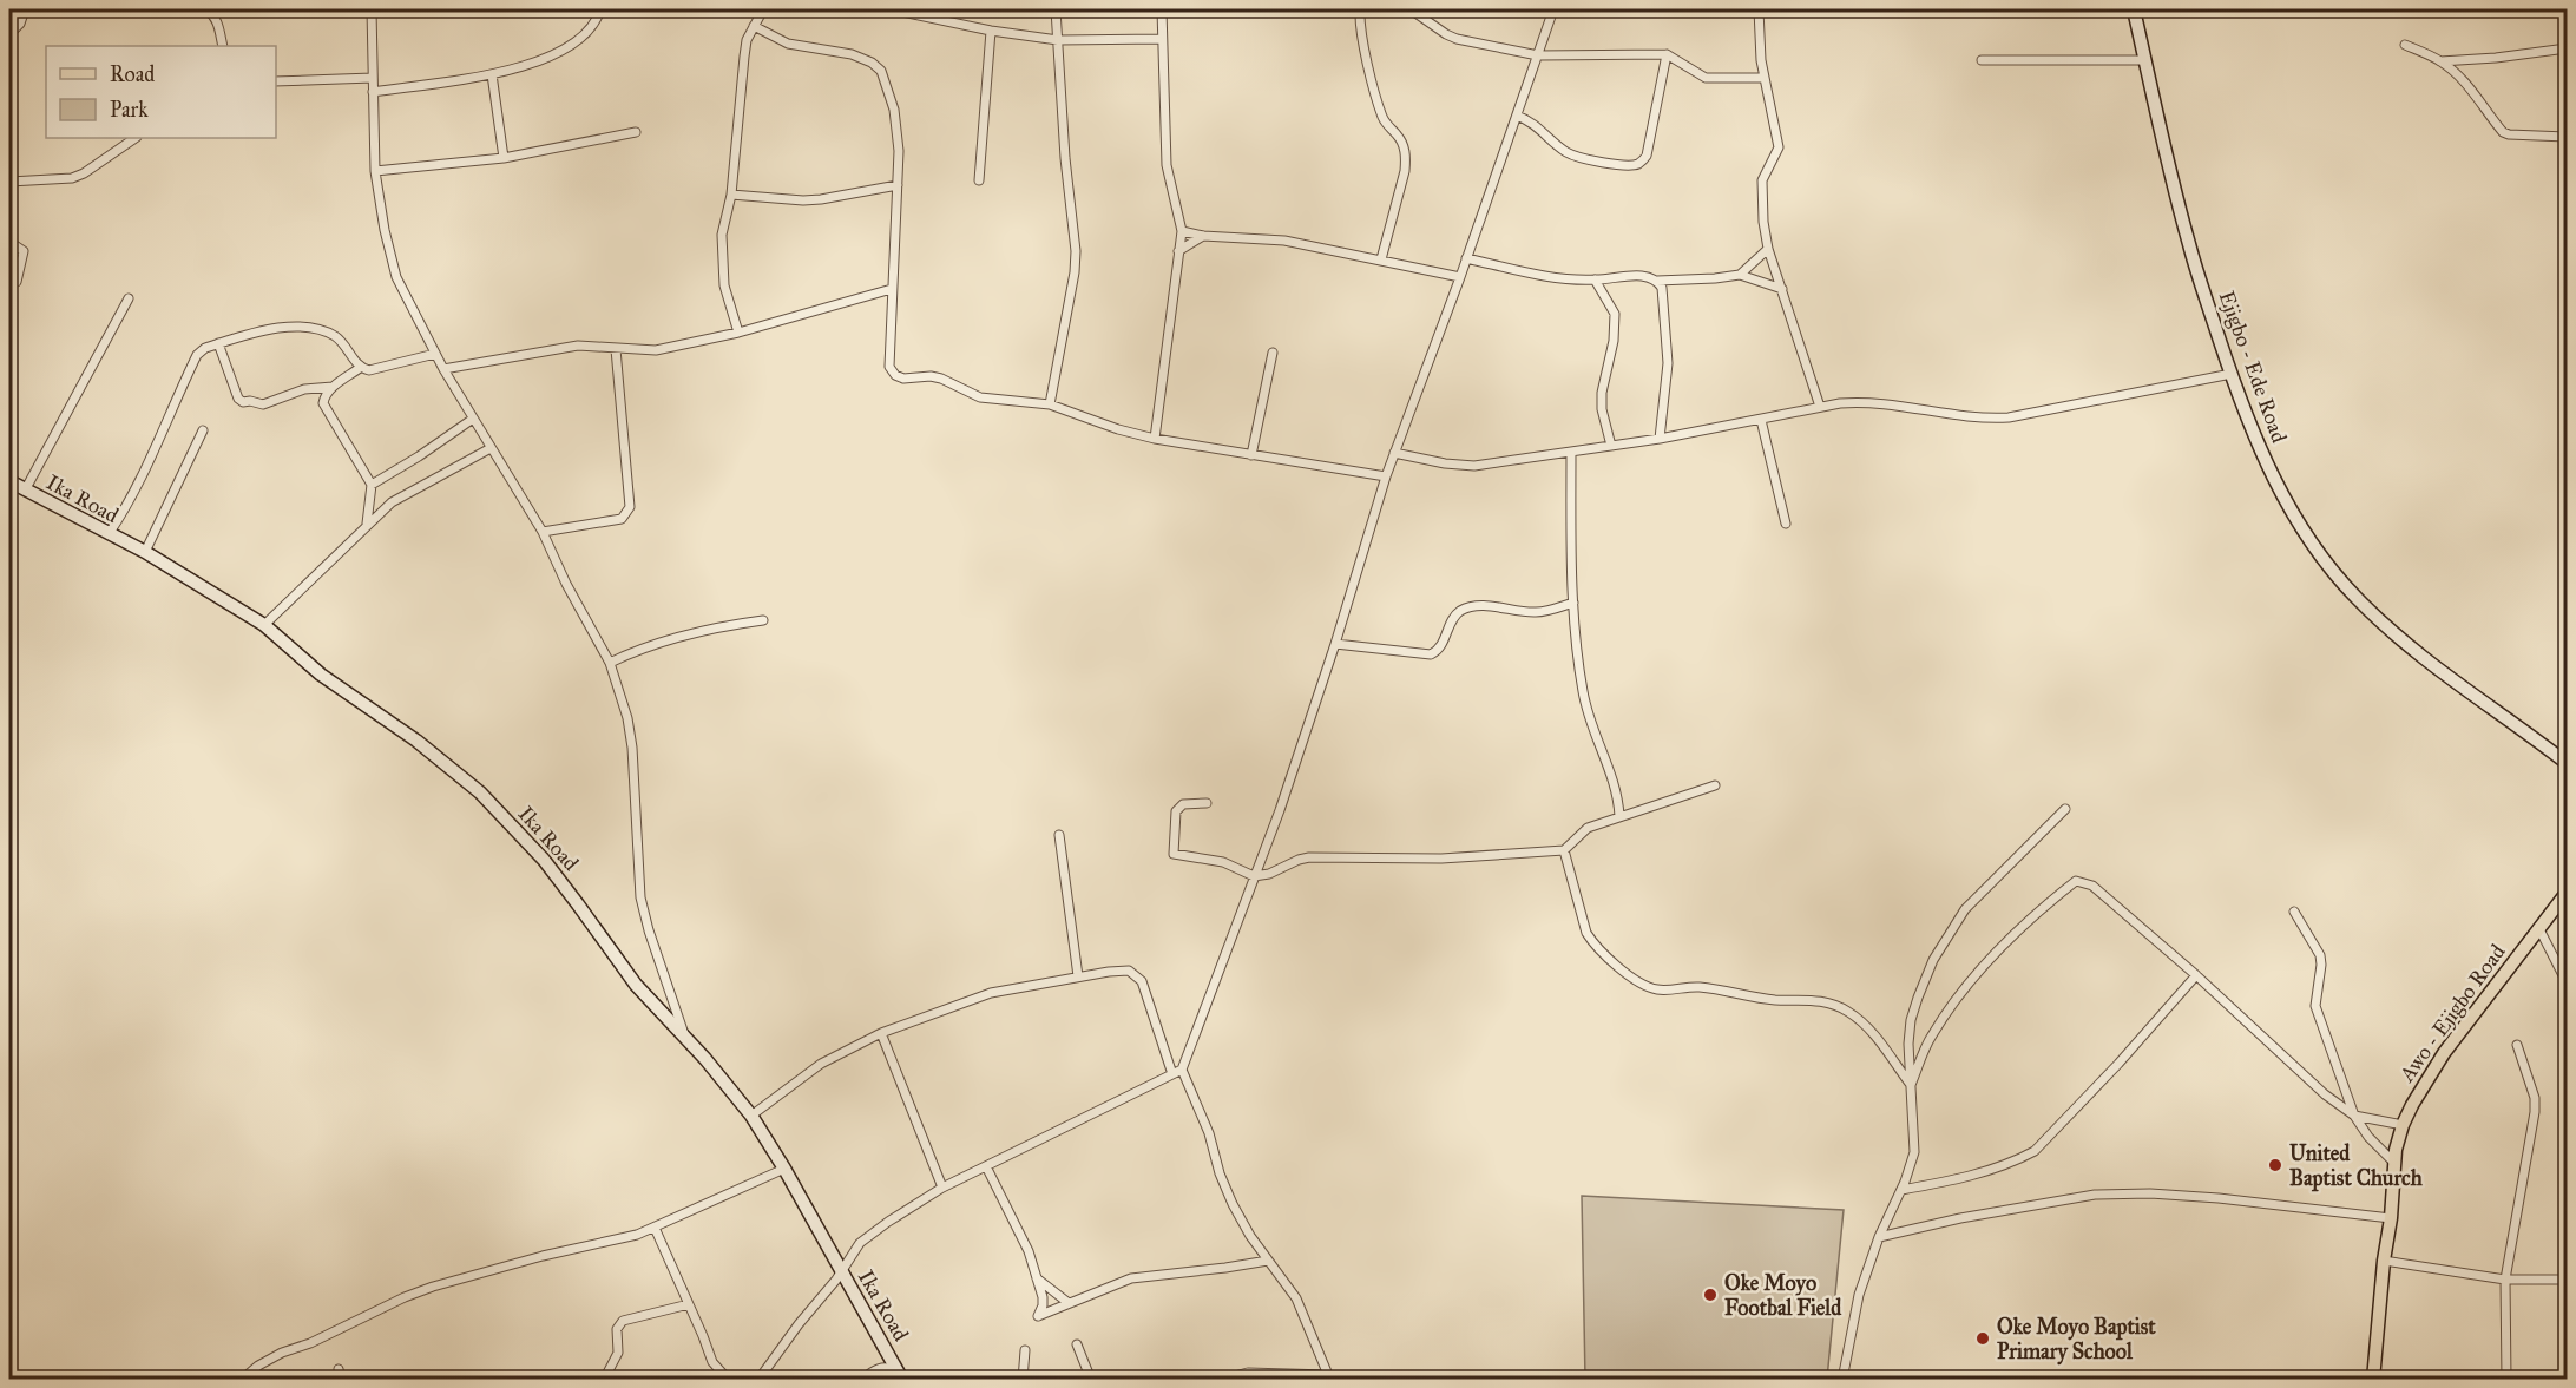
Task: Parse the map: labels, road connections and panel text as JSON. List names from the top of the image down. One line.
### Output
{"streets":{"main road":["Awo - Ejigbo Road"],"street":["Ejigbo - Ede Road","Ika Road"]},"places":["United Baptist Church","Oke Moyo Footbal Field","Oke Moyo Baptist Primary School"],"legend":["Road","Park"]}
